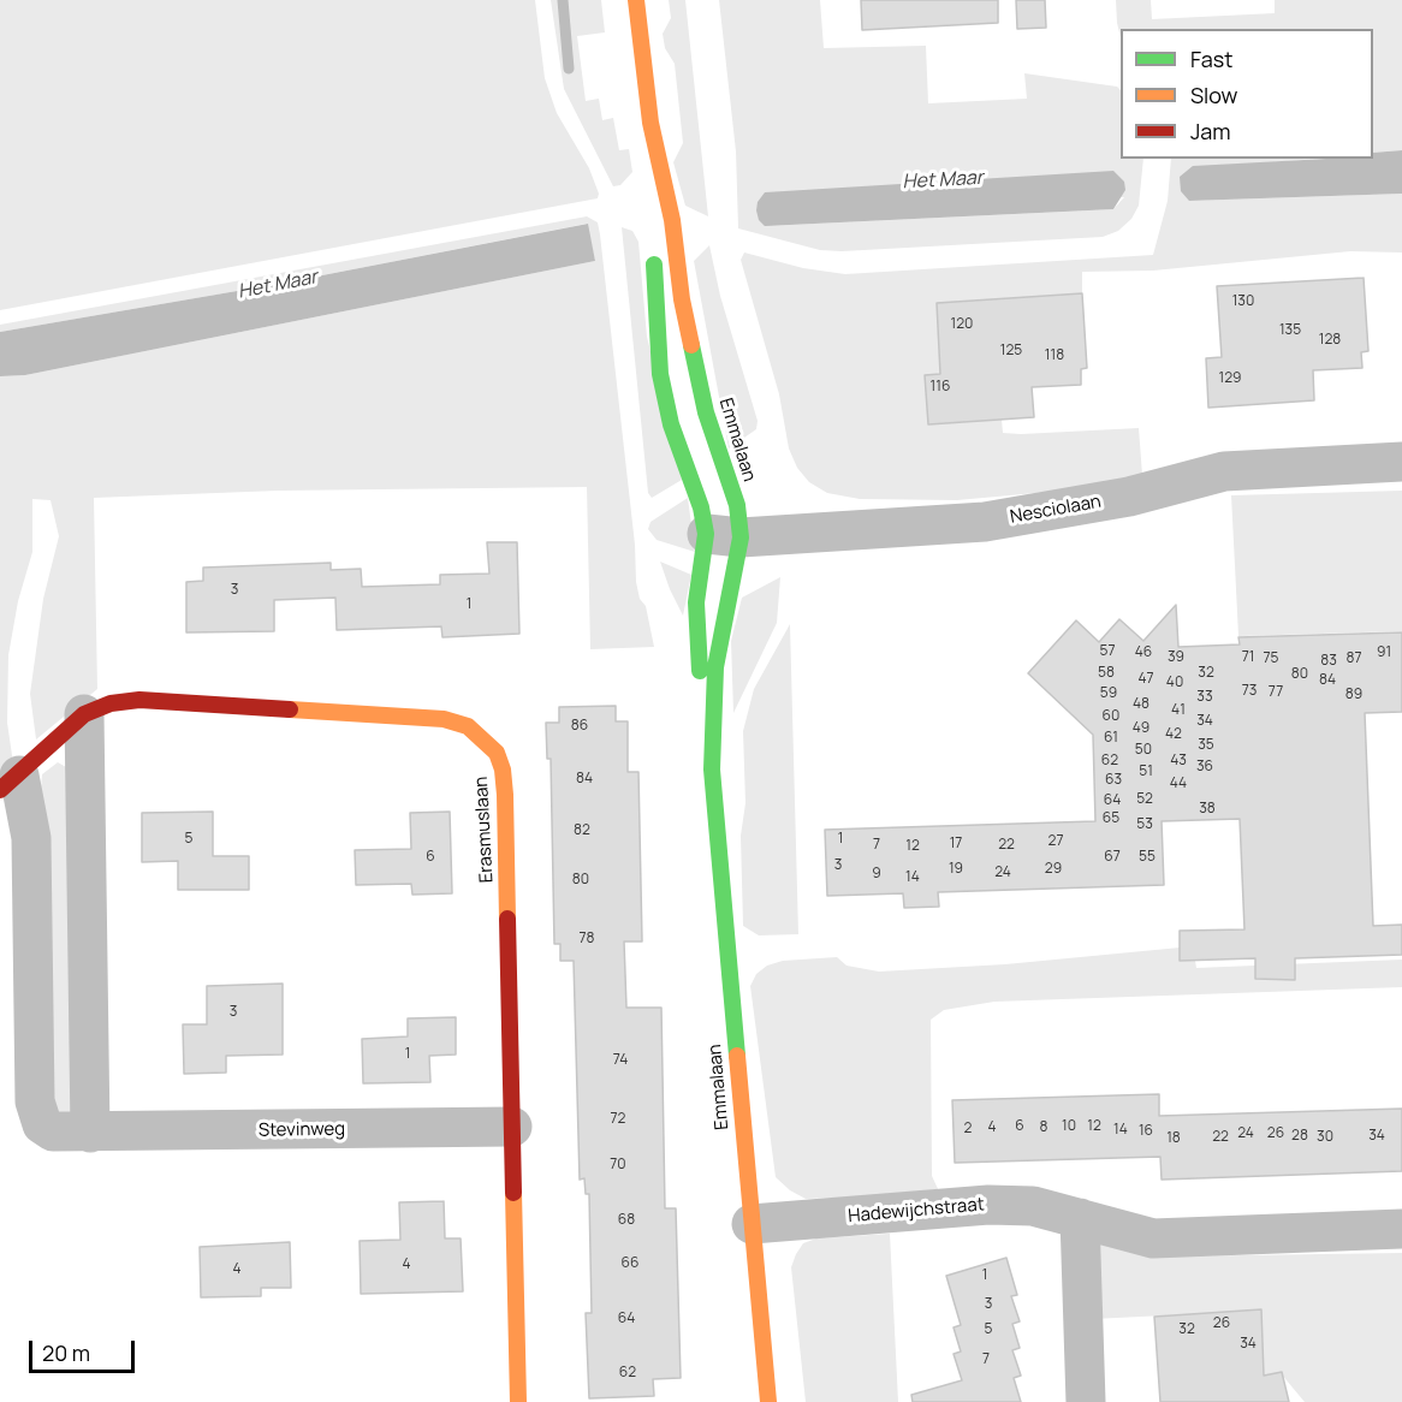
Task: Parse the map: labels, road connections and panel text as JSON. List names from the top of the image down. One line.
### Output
{"streets":{"main road":["Emmalaan","Erasmuslaan"],"street":["Nesciolaan","Stevinweg","Hadewijchstraat"]},"crossings":[["Emmalaan","Nesciolaan"],["Emmalaan","Hadewijchstraat"],["Erasmuslaan","Stevinweg"]],"water":["Het Maar"],"house_numbers":["130","120","135","128","125","118","129","116","3","1","57","46","91","39","71","75","87","83","58","32","80","47","84","40","73","77","59","89","33","48","41","60","34","86","49","42","61","35","50","62","43","36","51","84","63","44","52","64","38","65","53","82","5","1","27","17","7","22","12","6","67","55","3","19","29","24","9","14","80","78","3","1","74","72","6","10","12","4","8","2","14","16","24","26","28","34","22","30","18","70","68","66","4","4","1","3","64","26","5","32","34","7","62"],"legend":["Fast","Slow","Jam"],"scale_bar":"20 m"}
